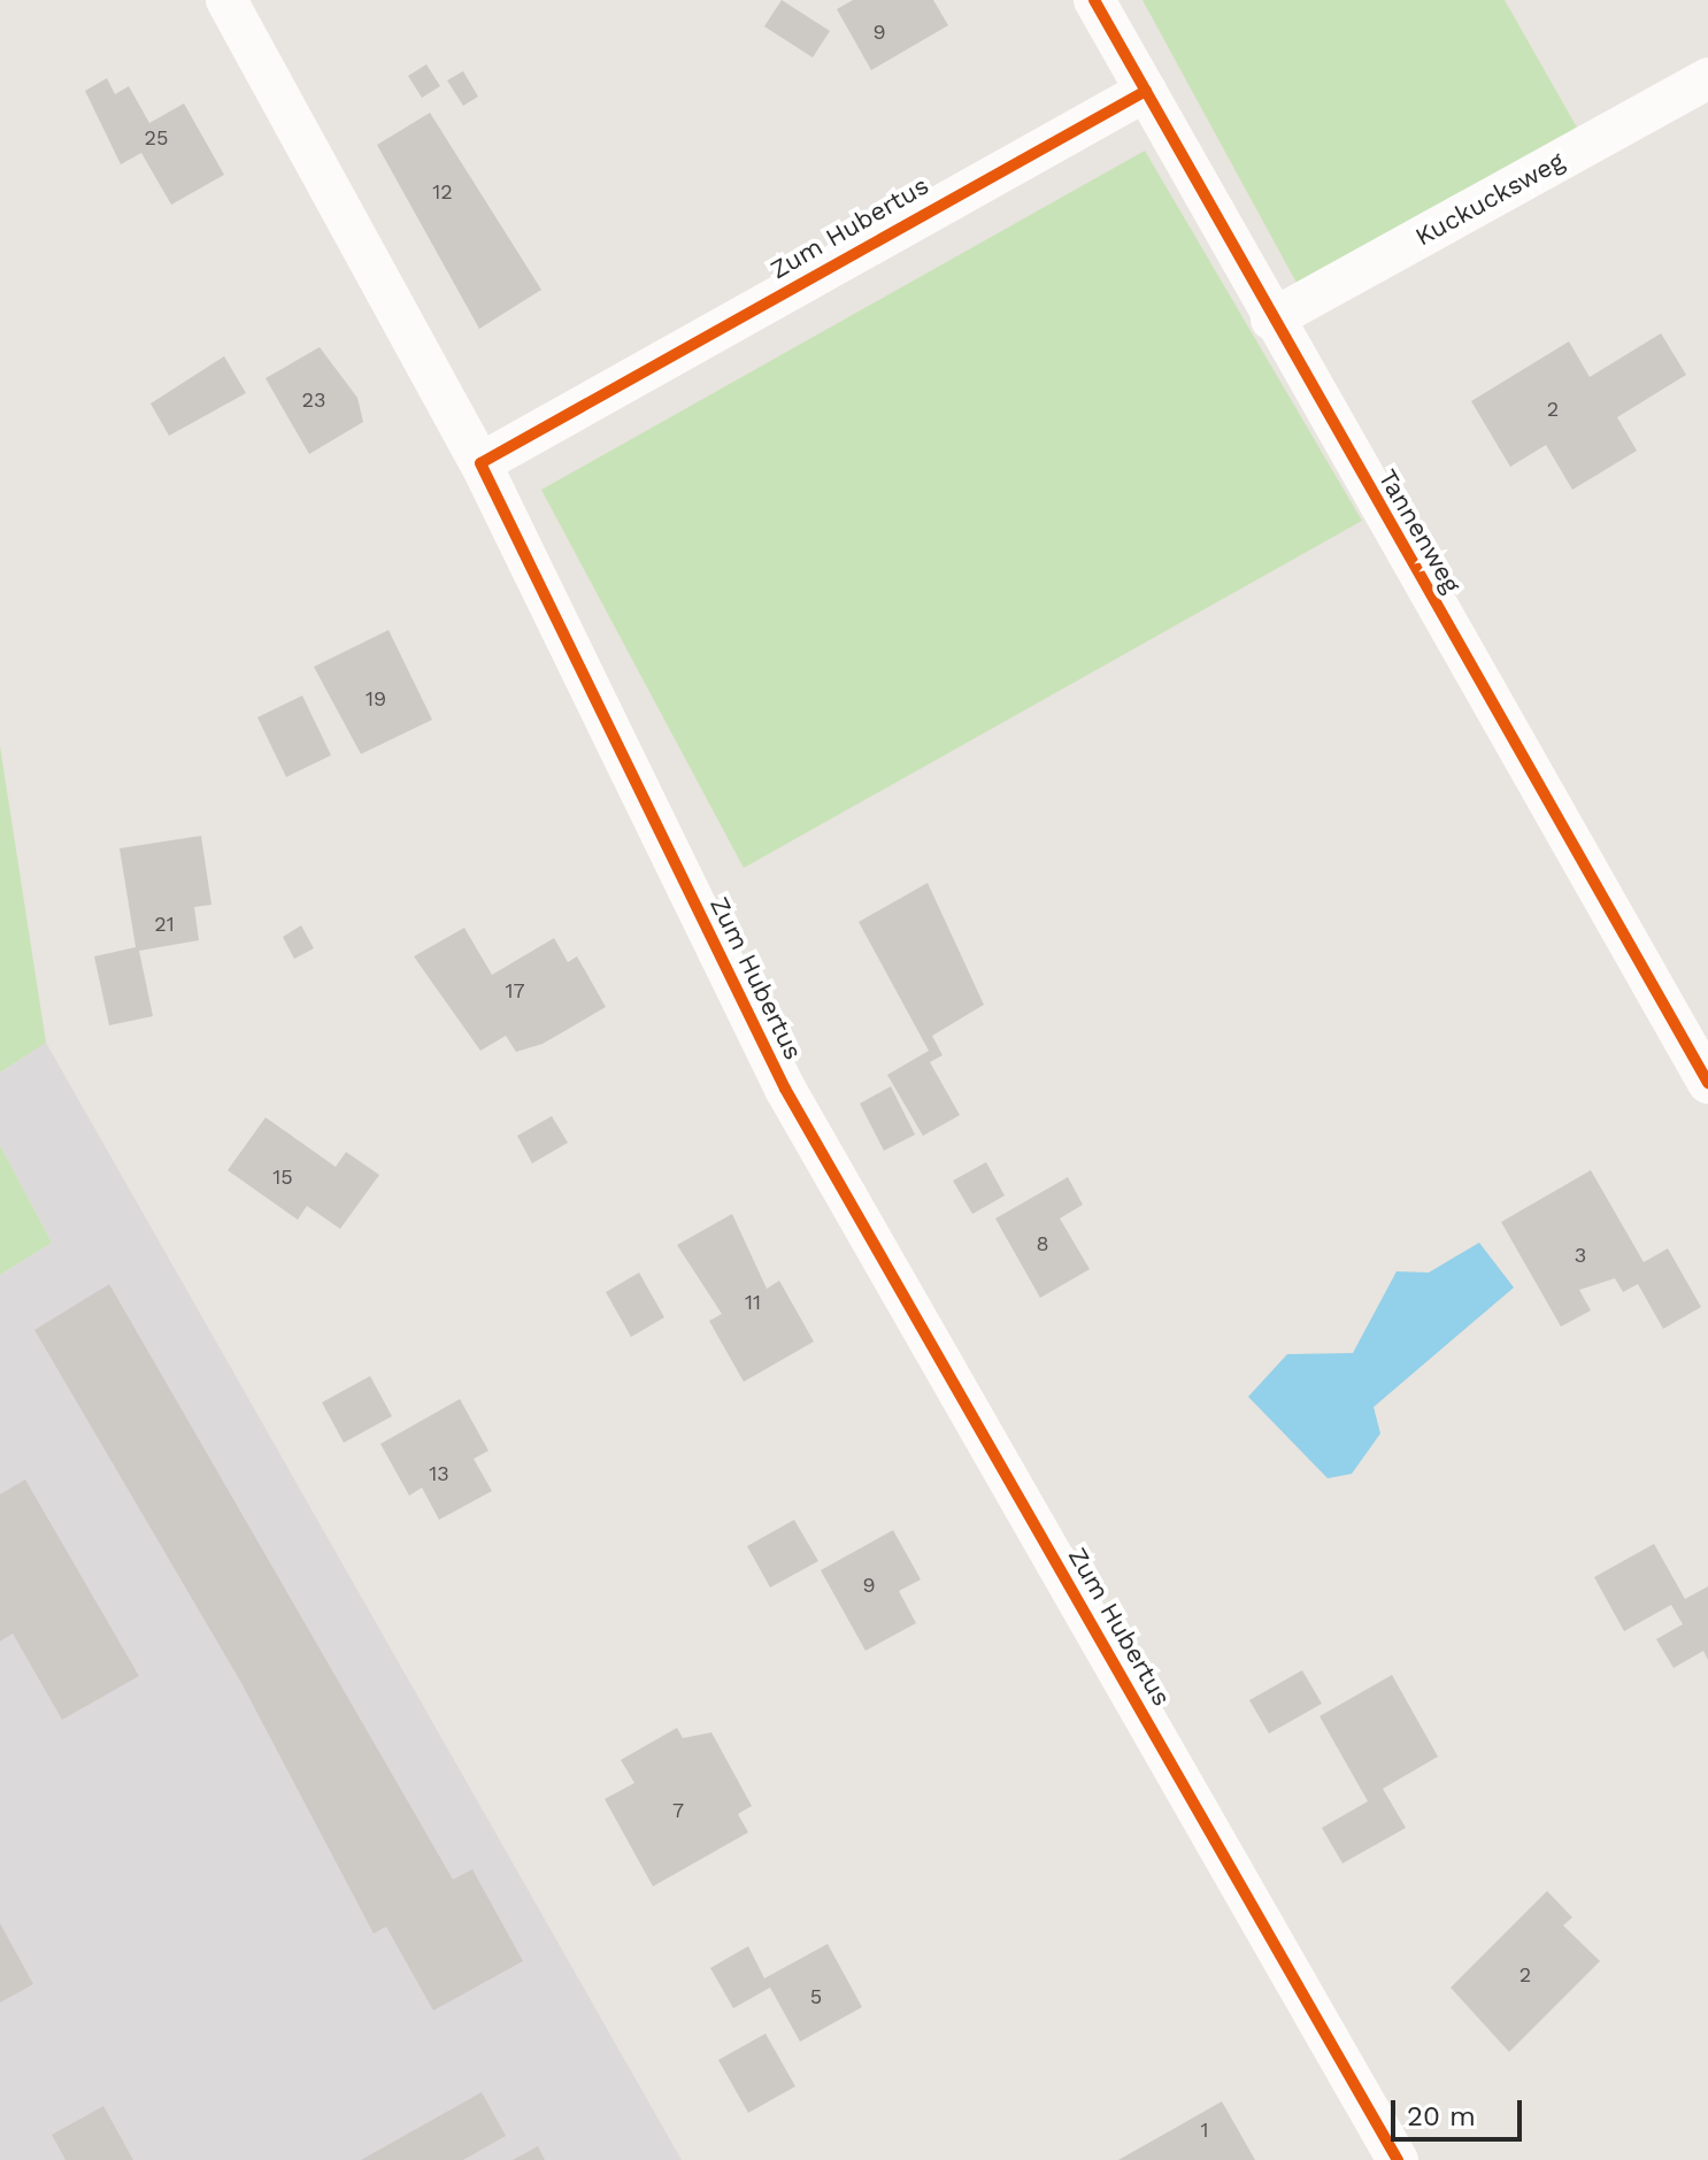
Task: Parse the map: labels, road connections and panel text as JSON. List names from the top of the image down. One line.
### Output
{"streets":{"street":["Kuckucksweg","Zum Hubertus","Tannenweg"]},"crossings":[["Kuckucksweg","Tannenweg"],["Zum Hubertus","Tannenweg"]],"house_numbers":["9","25","12","23","2","19","21","17","15","8","3","11","13","9","7","2","5","1"],"scale_bar":"20 m"}
